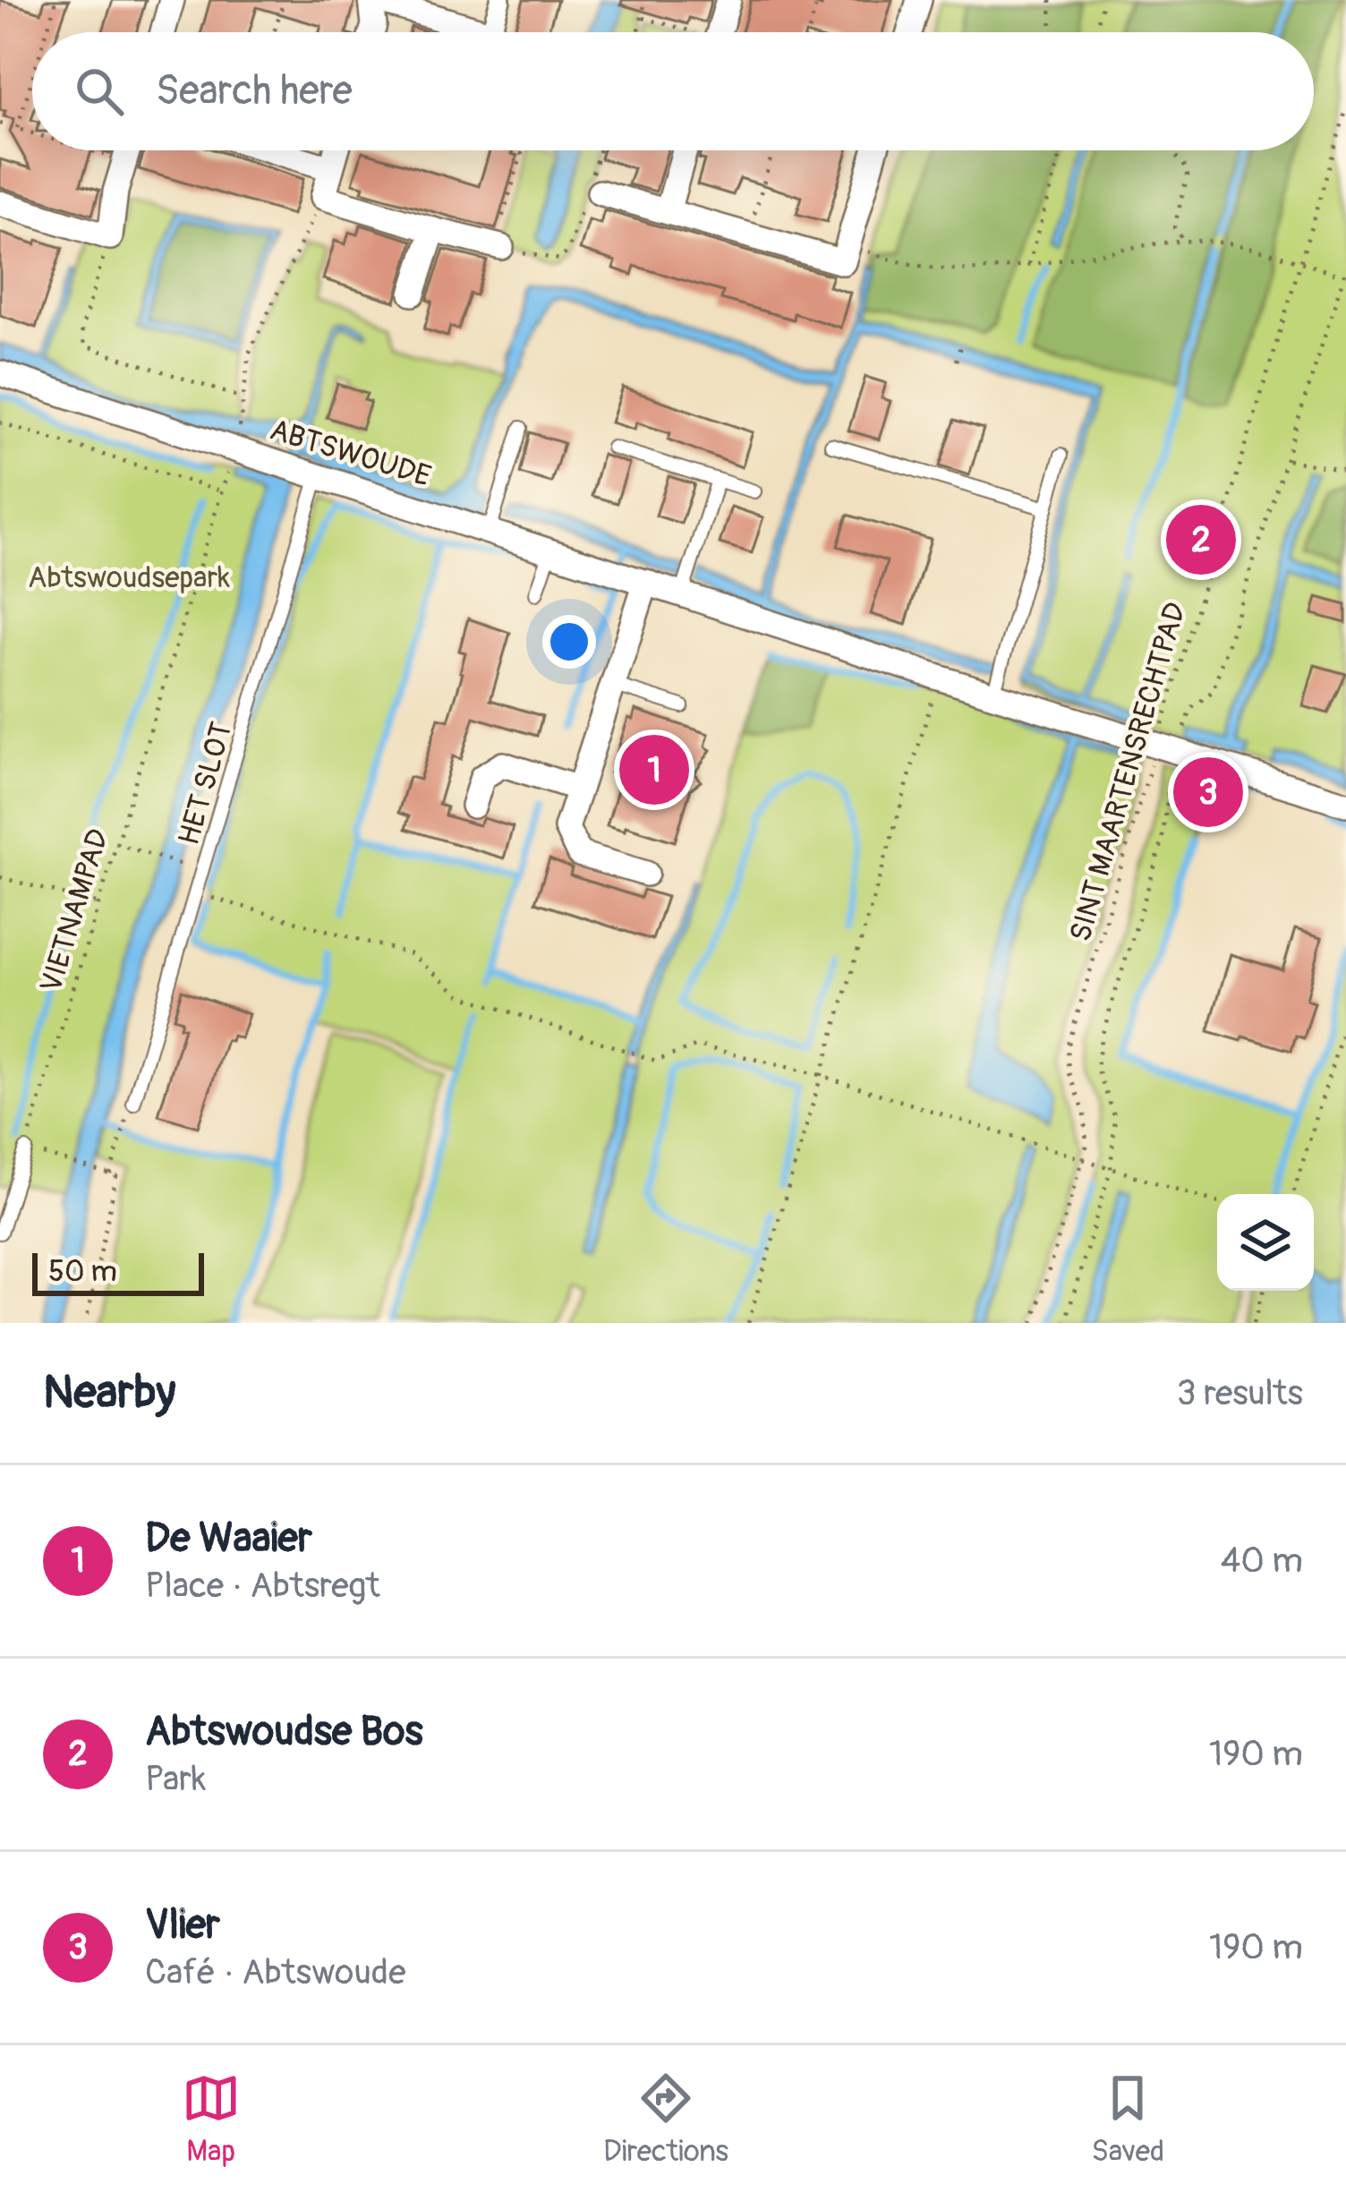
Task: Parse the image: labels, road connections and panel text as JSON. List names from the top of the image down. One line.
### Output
{"streets":{"street":["ABTSWOUDE"],"lane":["HET SLOT"],"path":["SINT MAARTENSRECHTPAD","VIETNAMPAD"]},"crossings":[["ABTSWOUDE","SINT MAARTENSRECHTPAD"],["ABTSWOUDE","HET SLOT"],["ABTSWOUDE","VIETNAMPAD"]],"parks":["Abtswoudsepark"],"scale_bar":"50 m","page":{"search":"Search here","pins":["2","1","3"],"scale":"50 m","heading":["Nearby","3 results"],"list":[{"mark":"1","name":"De Waaier","note":"Place · Abtsregt","value":"40 m"},{"mark":"2","name":"Abtswoudse Bos","note":"Park","value":"190 m"},{"mark":"3","name":"Vlier","note":"Café · Abtswoude","value":"190 m"}],"nav":["Map","Directions","Saved"]}}
